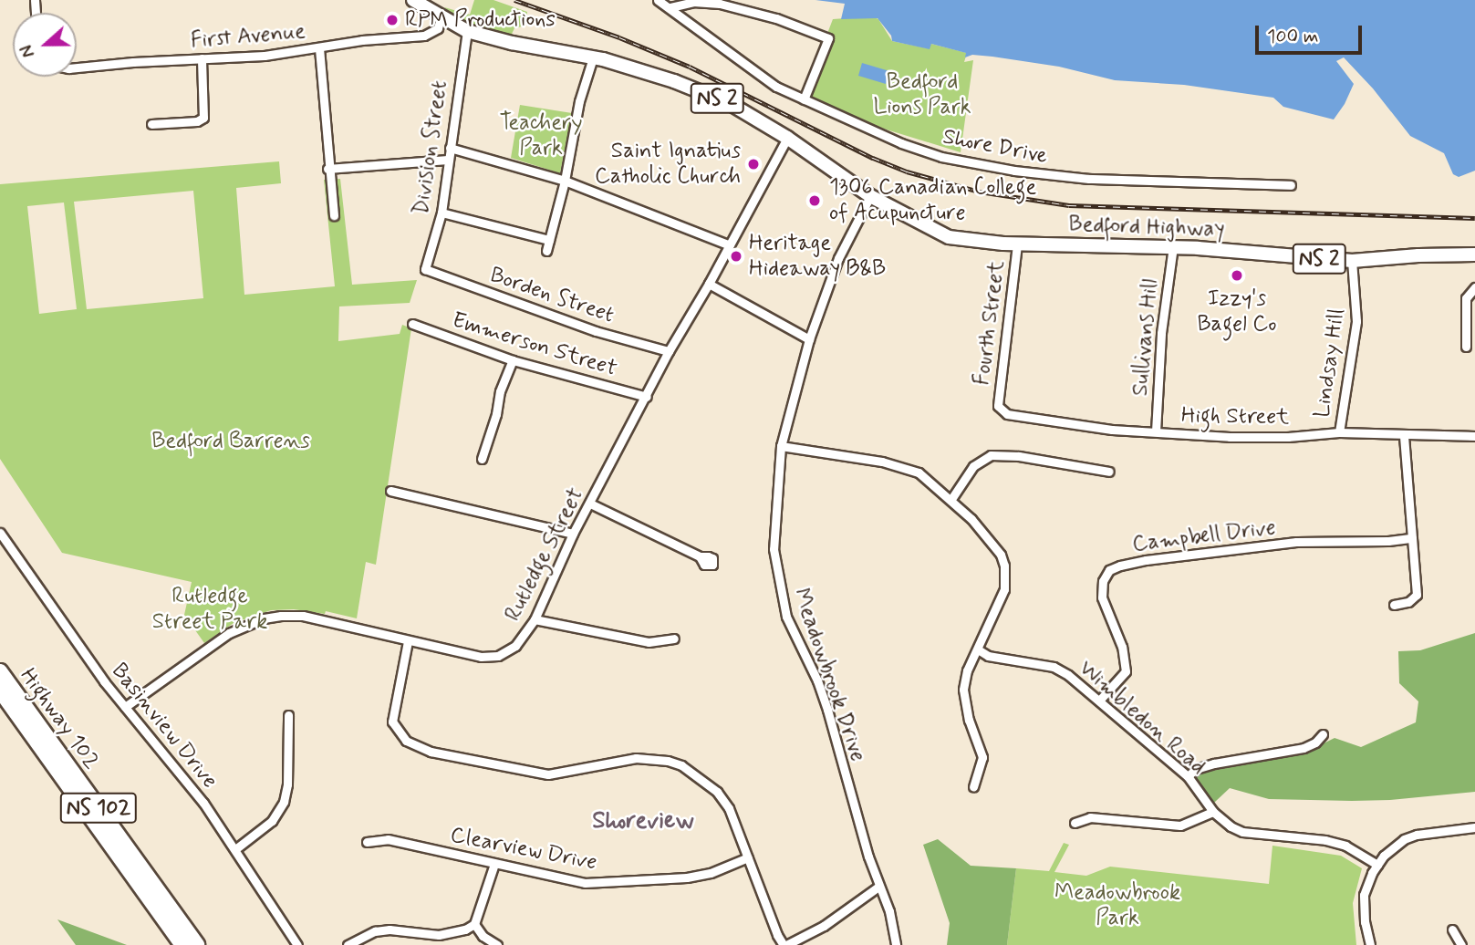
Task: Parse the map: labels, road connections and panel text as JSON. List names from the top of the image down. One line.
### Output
{"streets":{"highway":["Highway 102","NS 102"],"main road":["NS 2","Bedford Highway"],"street":["First Avenue","Shore Drive","Division Street","Borden Street","Fourth Street","Sullivans Hill","Emmerson Street","Lindsay Hill","High Street","Campbell Drive","Rutledge Street","Meadowbrook Drive","Wimbledon Road","Basinview Drive","Clearview Drive"]},"crossings":[["First Avenue","Bedford Highway"],["Division Street","Bedford Highway"],["Division Street","Borden Street"],["Bedford Highway","Fourth Street"],["Bedford Highway","Sullivans Hill"],["Bedford Highway","Lindsay Hill"],["Bedford Highway","Rutledge Street"],["Bedford Highway","Meadowbrook Drive"],["Borden Street","Rutledge Street"],["Fourth Street","High Street"],["Sullivans Hill","High Street"],["Emmerson Street","Rutledge Street"],["Lindsay Hill","High Street"],["Campbell Drive","Wimbledon Road"],["Rutledge Street","Basinview Drive"]],"districts":["Shoreview"],"parks":["Bedford Lions Park","Teachery Park","Bedford Barrens","Rutledge Street Park","Meadowbrook Park"],"places":["RPM Productions","Saint Ignatius Catholic Church","1306 Canadian College of Acupuncture","Heritage Hideaway B&B","Izzy's Bagel Co"],"scale_bar":"100 m","north":"left"}
